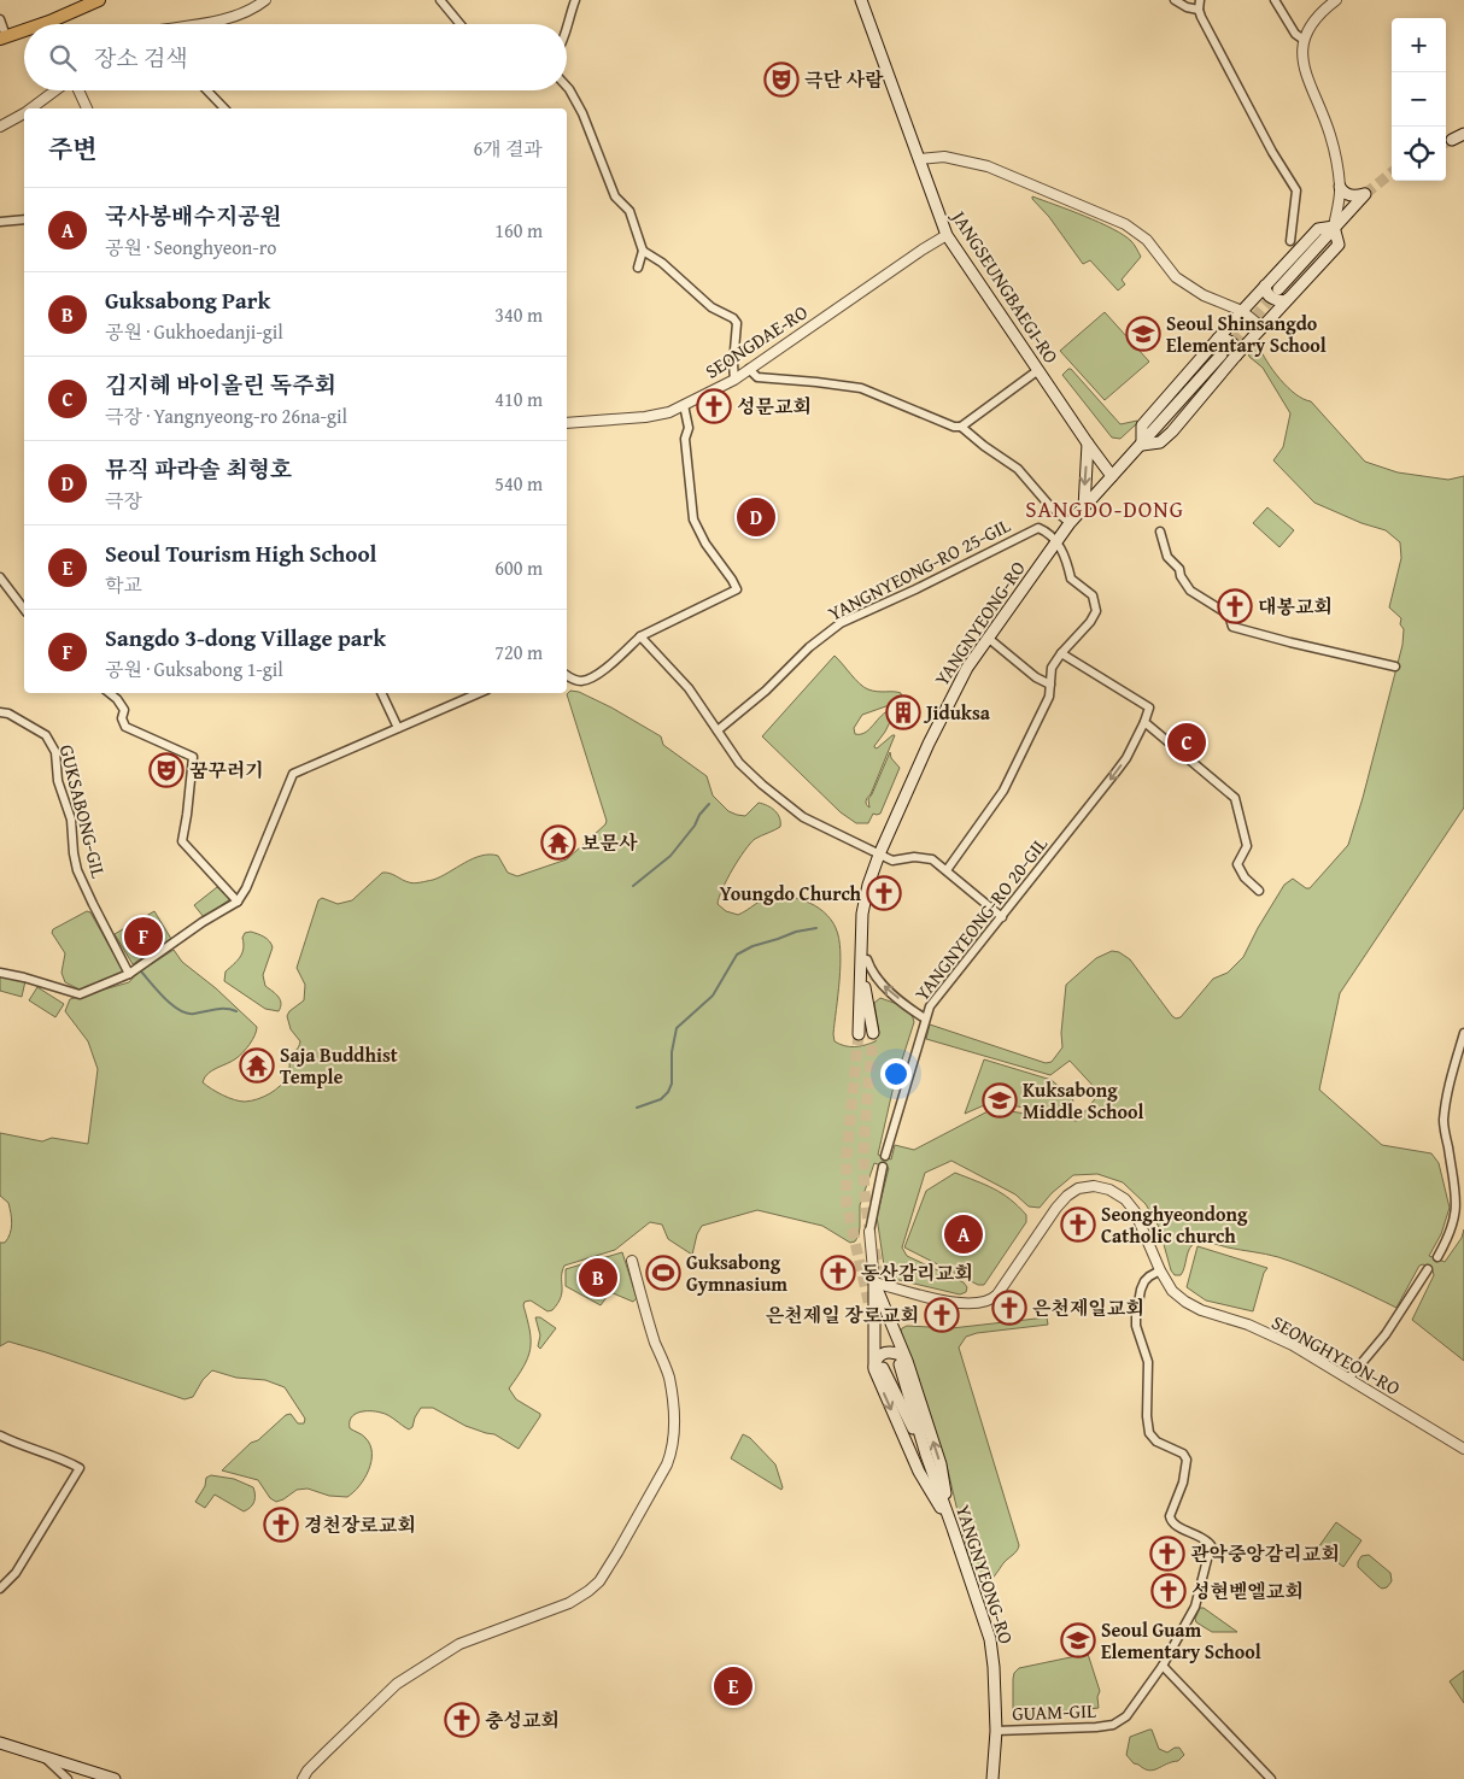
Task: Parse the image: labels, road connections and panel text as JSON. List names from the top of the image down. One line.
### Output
{"streets":{"main road":["JANGSEUNGBAEGI-RO","YANGNYEONG-RO"],"street":["SEONGDAE-RO","YANGNYEONG-RO 25-GIL","GUKSABONG-GIL","YANGNYEONG-RO 20-GIL","SEONGHYEON-RO","GUAM-GIL"]},"crossings":[["JANGSEUNGBAEGI-RO","SEONGDAE-RO"],["JANGSEUNGBAEGI-RO","YANGNYEONG-RO"],["YANGNYEONG-RO 25-GIL","YANGNYEONG-RO"],["YANGNYEONG-RO","GUAM-GIL"],["SEONGHYEON-RO","GUAM-GIL"]],"one_way":["YANGNYEONG-RO 20-GIL"],"districts":["SANGDO-DONG"],"places":{"theatre":["극단 사람","꿈꾸러기"],"school or university":["Seoul Shinsangdo Elementary School","Kuksabong Middle School","Seoul Guam Elementary School"],"church":["성문교회","대봉교회","Youngdo Church","Seonghyeondong Catholic church","동산감리교회","은천제일교회","은천제일 장로교회","경천장로교회","관악중앙감리교회","성현벧엘교회","충성교회"],"building":["Jiduksa"],"temple":["보문사","Saja Buddhist Temple"],"sports":["Guksabong Gymnasium"]},"page":{"map_buttons":["+","−"],"search":"장소 검색","heading":["주변","6개 결과"],"list":[{"mark":"A","name":"국사봉배수지공원","note":"공원 · Seonghyeon-ro","value":"160 m"},{"mark":"B","name":"Guksabong Park","note":"공원 · Gukhoedanji-gil","value":"340 m"},{"mark":"C","name":"김지혜 바이올린 독주회","note":"극장 · Yangnyeong-ro 26na-gil","value":"410 m"},{"mark":"D","name":"뮤직 파라솔 최형호","note":"극장","value":"540 m"},{"mark":"E","name":"Seoul Tourism High School","note":"학교","value":"600 m"},{"mark":"F","name":"Sangdo 3-dong Village park","note":"공원 · Guksabong 1-gil","value":"720 m"}],"pins":["D","C","F","A","B","E"]}}
